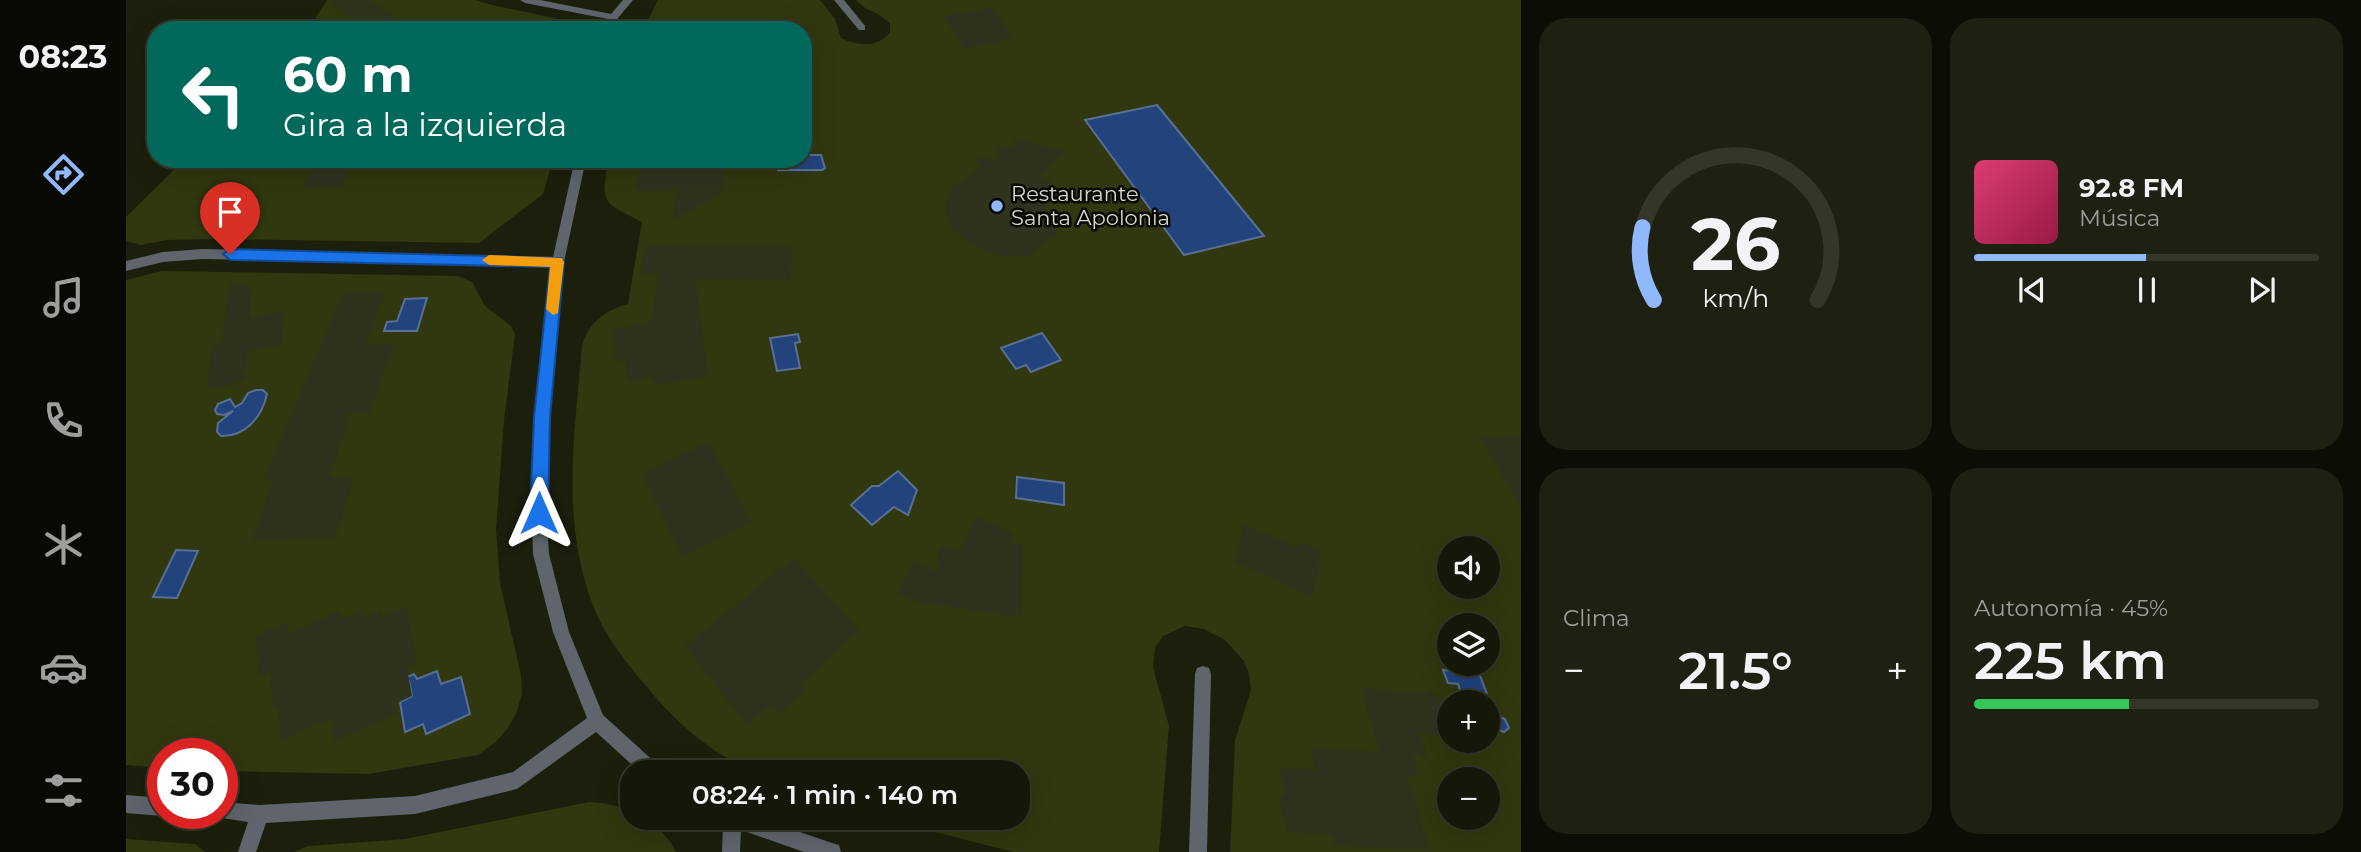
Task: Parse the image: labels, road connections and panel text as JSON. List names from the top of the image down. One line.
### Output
{"places":["Restaurante Santa Apolonia"],"page":{"tabs":"08:23","turn":["60 m","Gira a la izquierda"],"song":["92.8 FM","Música"],"tile":["Clima",["Autonomía · 45%","225 km"]],"map_buttons":["+","−"],"heat":["−","21.5°","+"],"limit":"30","trip":"08:24 · 1 min · 140 m","gauge":["26","km/h"]}}
